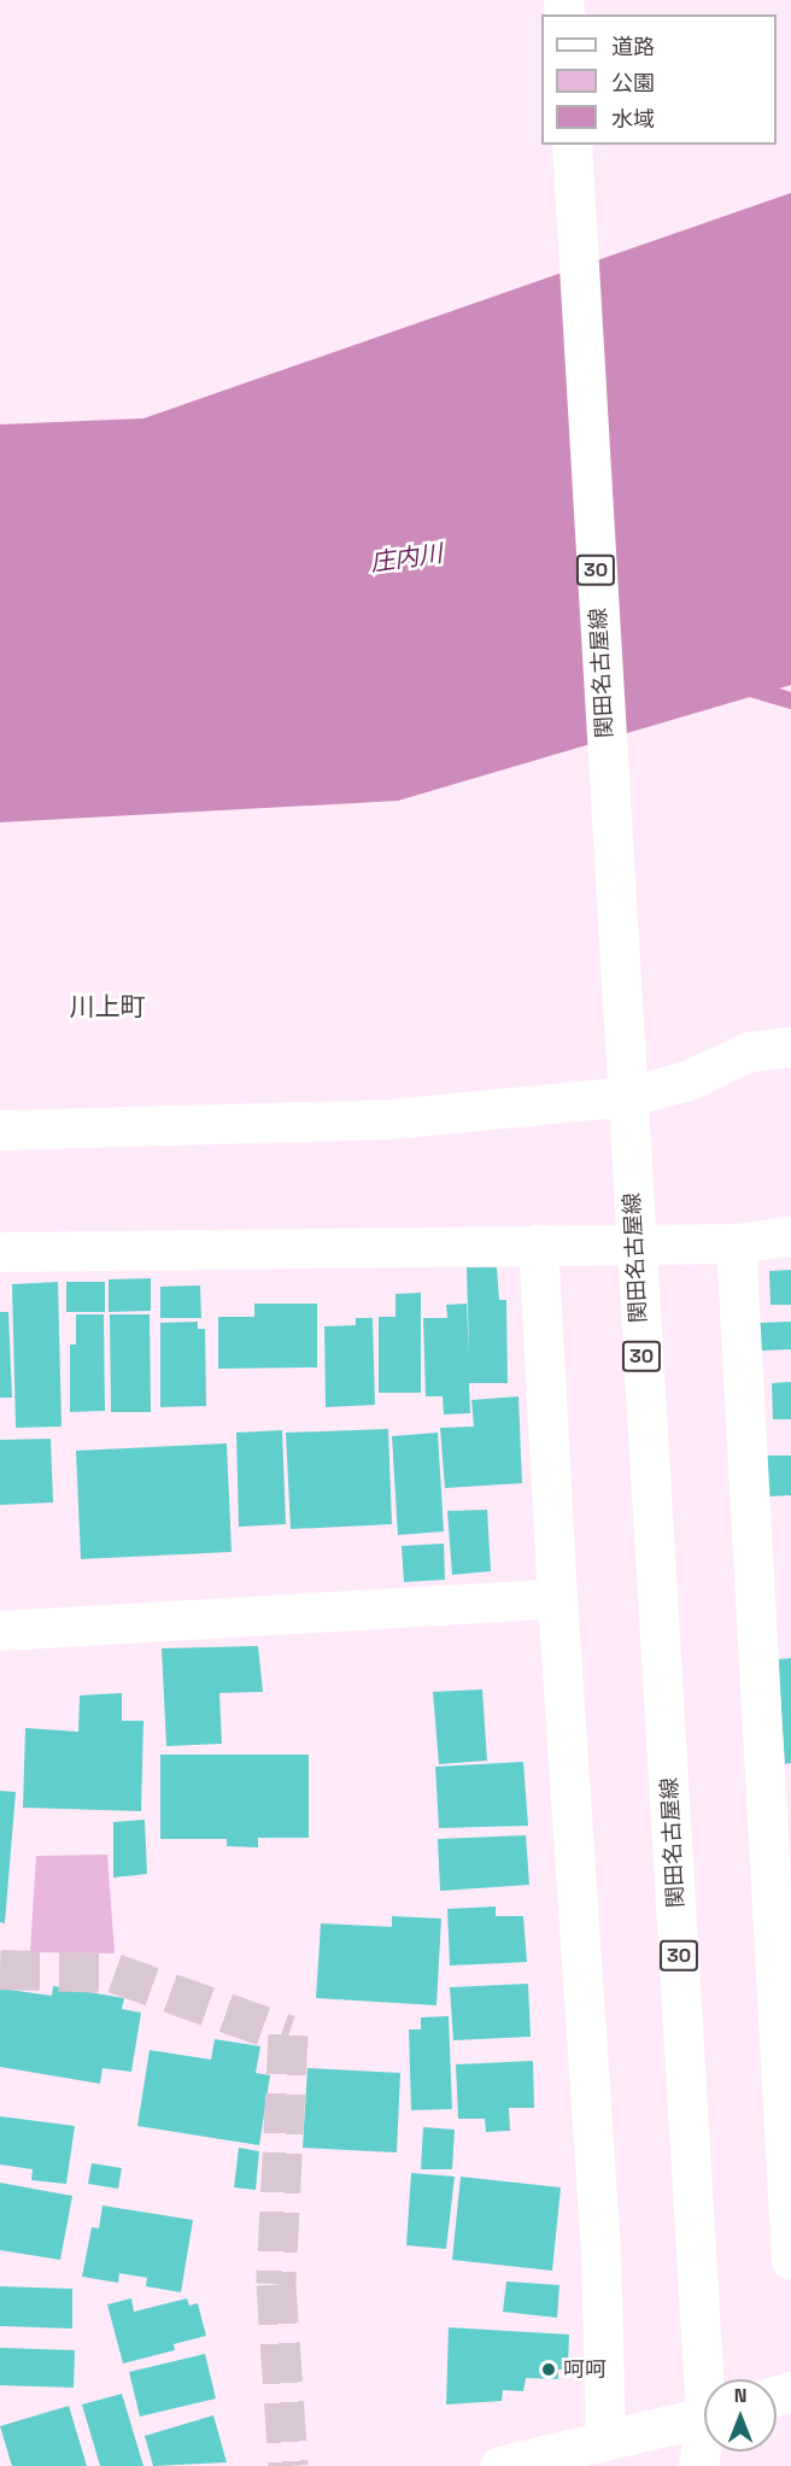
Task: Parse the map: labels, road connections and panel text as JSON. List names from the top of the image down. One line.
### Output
{"streets":{"street":["30","関田名古屋線"]},"districts":["川上町"],"water":["庄内川"],"places":["呵呵"],"legend":["道路","公園","水域"],"north":"top"}
